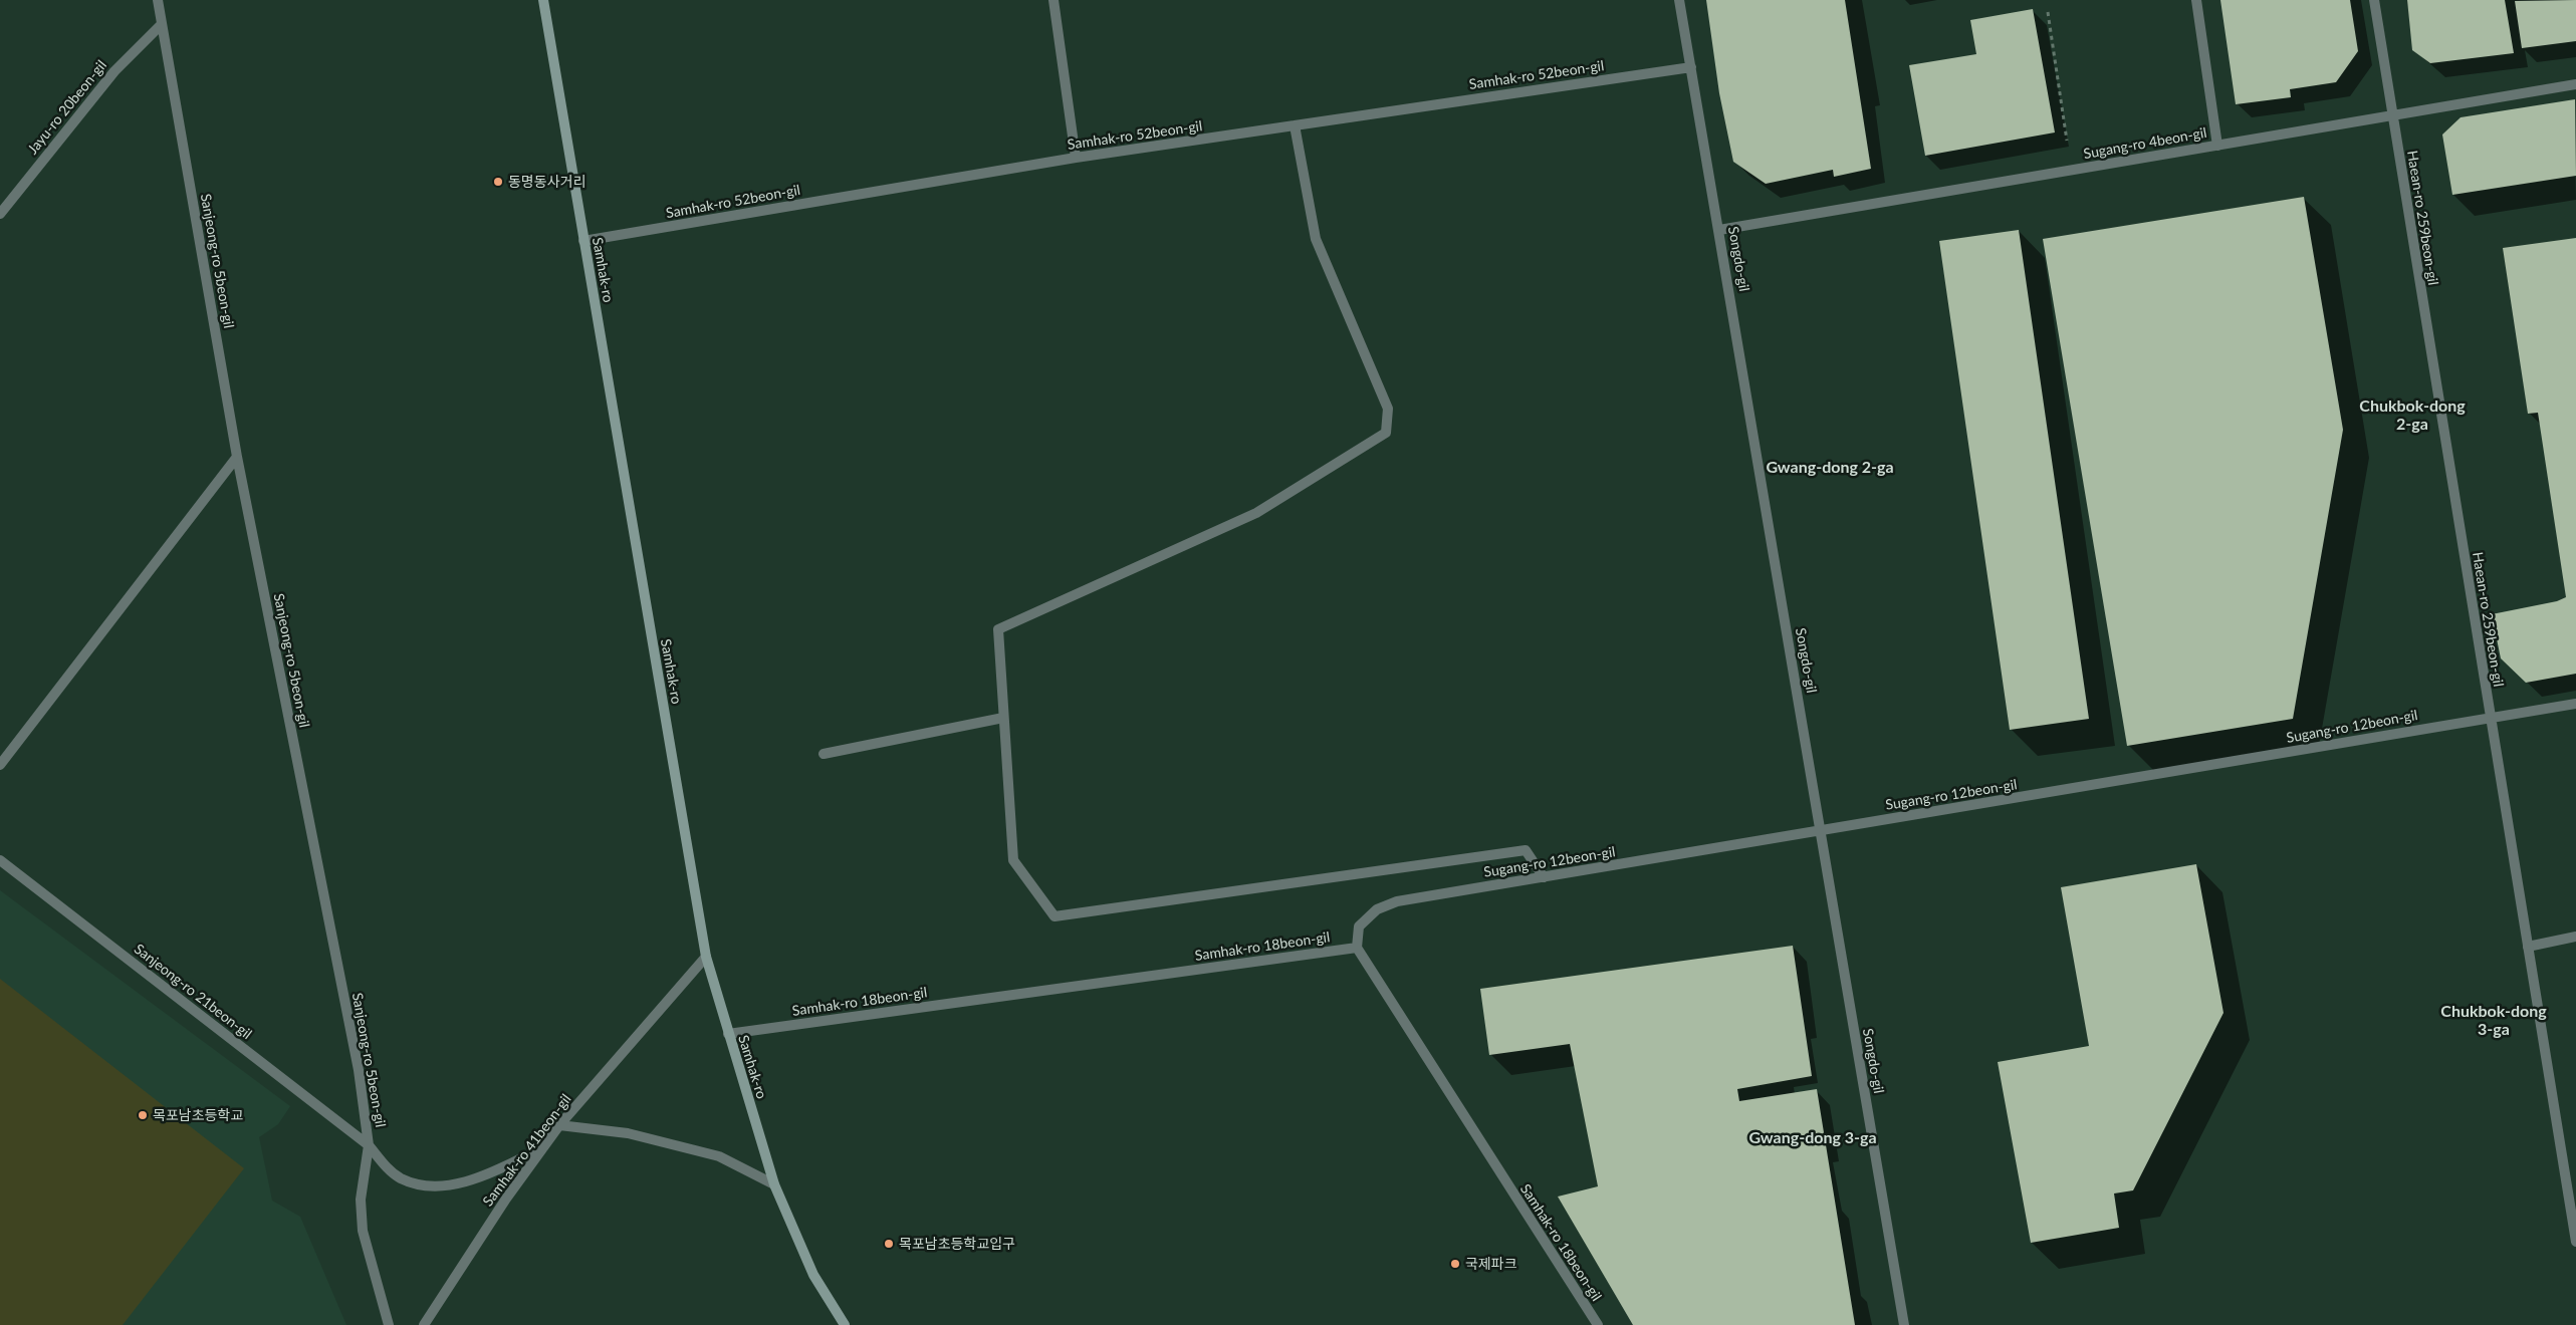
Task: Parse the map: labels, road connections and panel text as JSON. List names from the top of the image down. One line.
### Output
{"streets":{"street":["Samhak-ro 52beon-gil","Jayu-ro 20beon-gil","Sugang-ro 4beon-gil","Haean-ro 259beon-gil","Songdo-gil","Sanjeong-ro 5beon-gil","Samhak-ro","Sugang-ro 12beon-gil","Samhak-ro 18beon-gil","Sanjeong-ro 21beon-gil","Samhak-ro 41beon-gil"]},"crossings":[["Samhak-ro 52beon-gil","Songdo-gil"],["Samhak-ro 52beon-gil","Samhak-ro"],["Jayu-ro 20beon-gil","Sanjeong-ro 5beon-gil"],["Sugang-ro 4beon-gil","Haean-ro 259beon-gil"],["Sugang-ro 4beon-gil","Songdo-gil"],["Haean-ro 259beon-gil","Sugang-ro 12beon-gil"],["Songdo-gil","Sugang-ro 12beon-gil"],["Sanjeong-ro 5beon-gil","Sanjeong-ro 21beon-gil"],["Samhak-ro","Samhak-ro 18beon-gil"],["Samhak-ro","Samhak-ro 41beon-gil"],["Sugang-ro 12beon-gil","Samhak-ro 18beon-gil"],["Sanjeong-ro 21beon-gil","Samhak-ro 41beon-gil"]],"districts":["Chukbok-dong 2-ga","Gwang-dong 2-ga","Chukbok-dong 3-ga","Gwang-dong 3-ga"],"places":["동명동사거리","목포남초등학교","목포남초등학교입구","국제파크"]}
